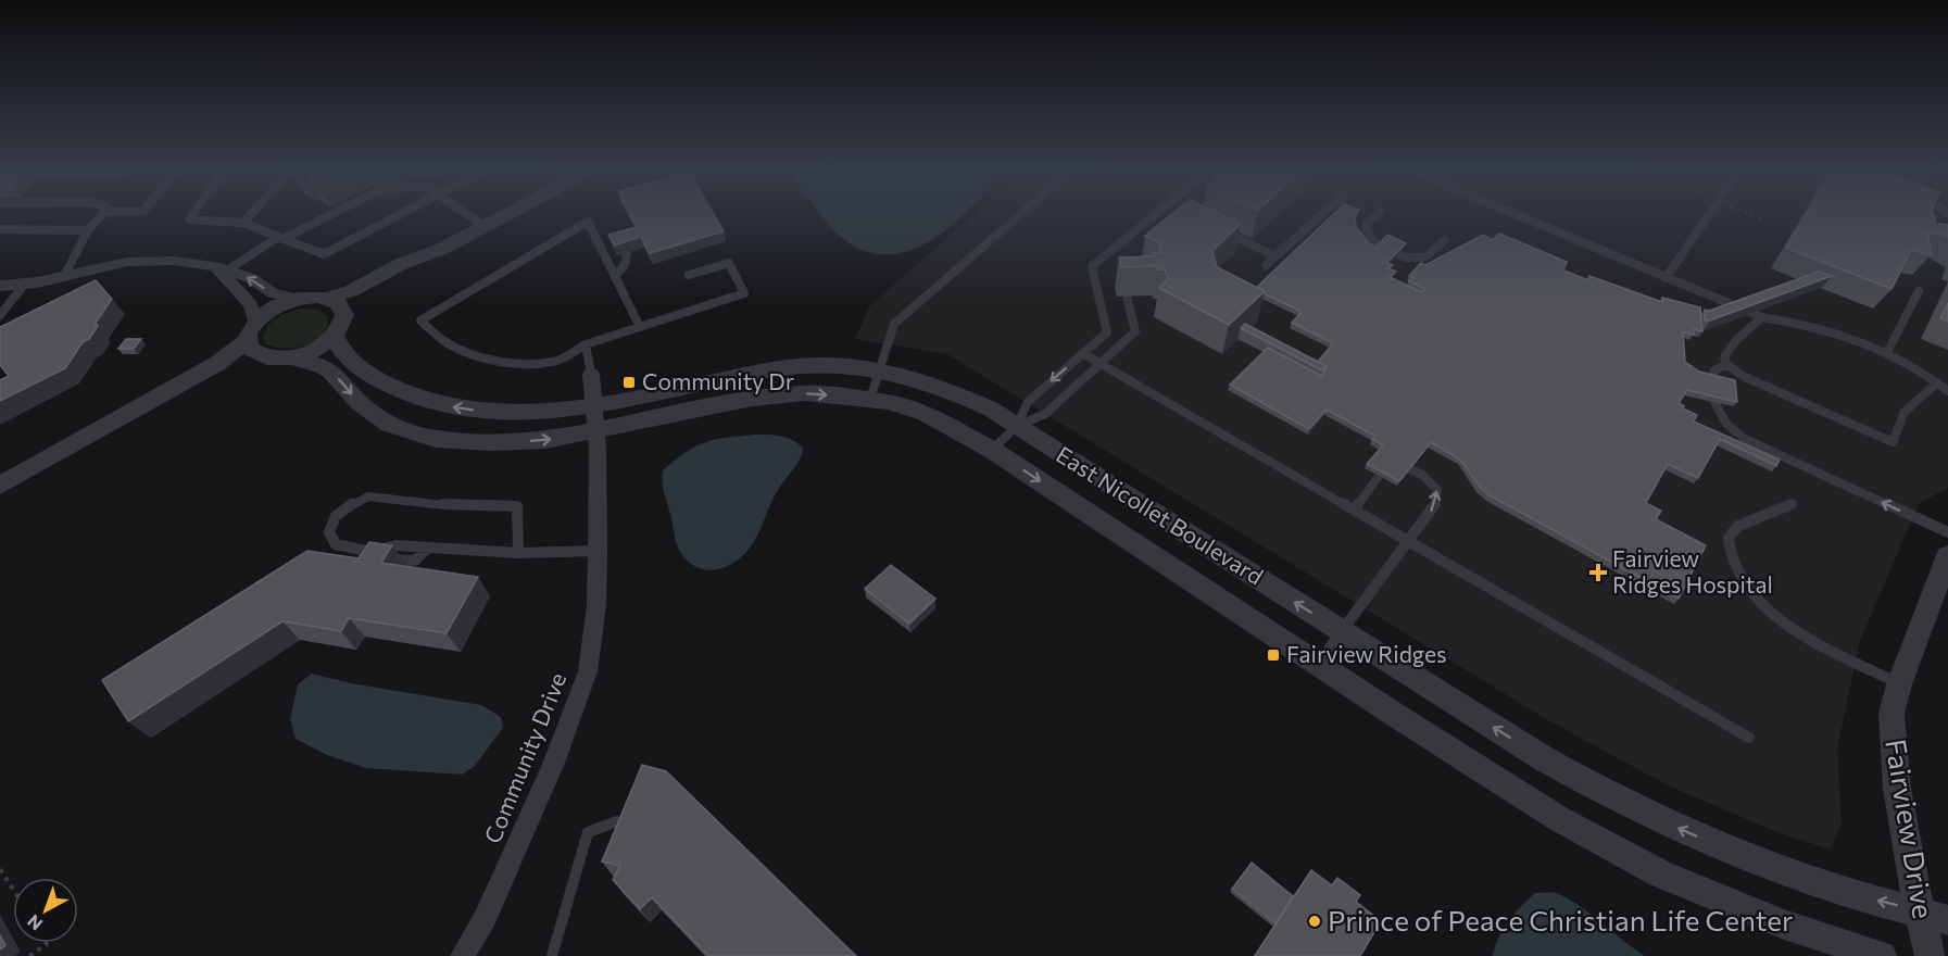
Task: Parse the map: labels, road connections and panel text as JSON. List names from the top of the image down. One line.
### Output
{"streets":{"street":["East Nicollet Boulevard","Community Drive","Fairview Drive"]},"crossings":[["East Nicollet Boulevard","Community Drive"],["East Nicollet Boulevard","Fairview Drive"]],"places":{"transit":["Community Dr","Fairview Ridges"],"health":["Fairview Ridges Hospital"],"other":["Prince of Peace Christian Life Center"]},"north":"bottom left"}
